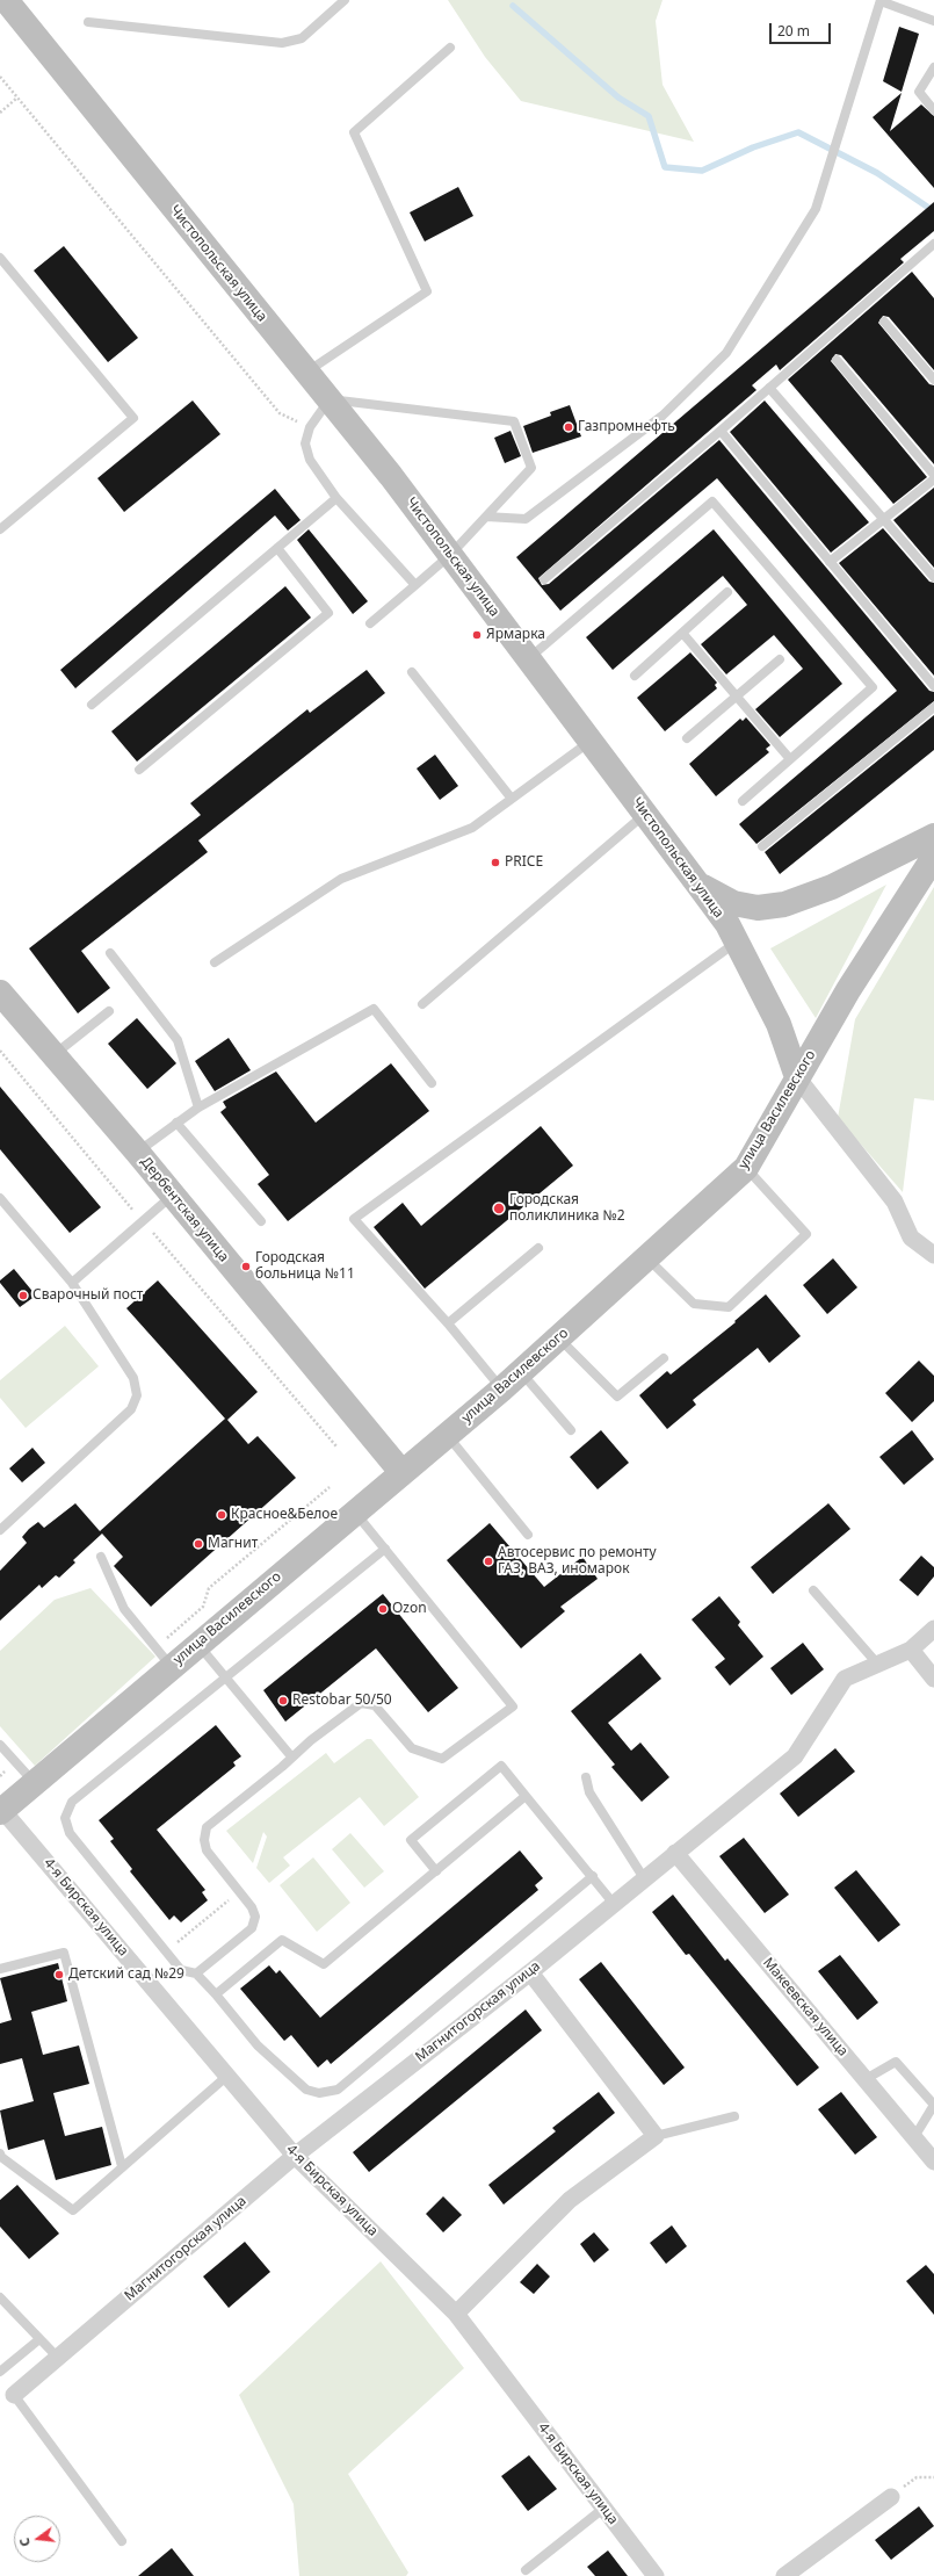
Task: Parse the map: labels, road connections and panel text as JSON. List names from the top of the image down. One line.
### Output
{"streets":{"street":["Чистопольская улица","улица Василевского","Дербентская улица","4-я Бирская улица","Макеевская улица","Магнитогорская улица"]},"crossings":[["Чистопольская улица","улица Василевского"],["улица Василевского","Дербентская улица"],["улица Василевского","4-я Бирская улица"],["4-я Бирская улица","Магнитогорская улица"],["Макеевская улица","Магнитогорская улица"]],"places":["Газпромнефть","Ярмарка","PRICE","Городская поликлиника №2","Городская больница №11","Сварочный пост","Красное&Белое","Магнит","Автосервис по ремонту ГАЗ, ВАЗ, иномарок","Ozon","Restobar 50/50","Детский сад №29"],"scale_bar":"20 m","north":"left"}
